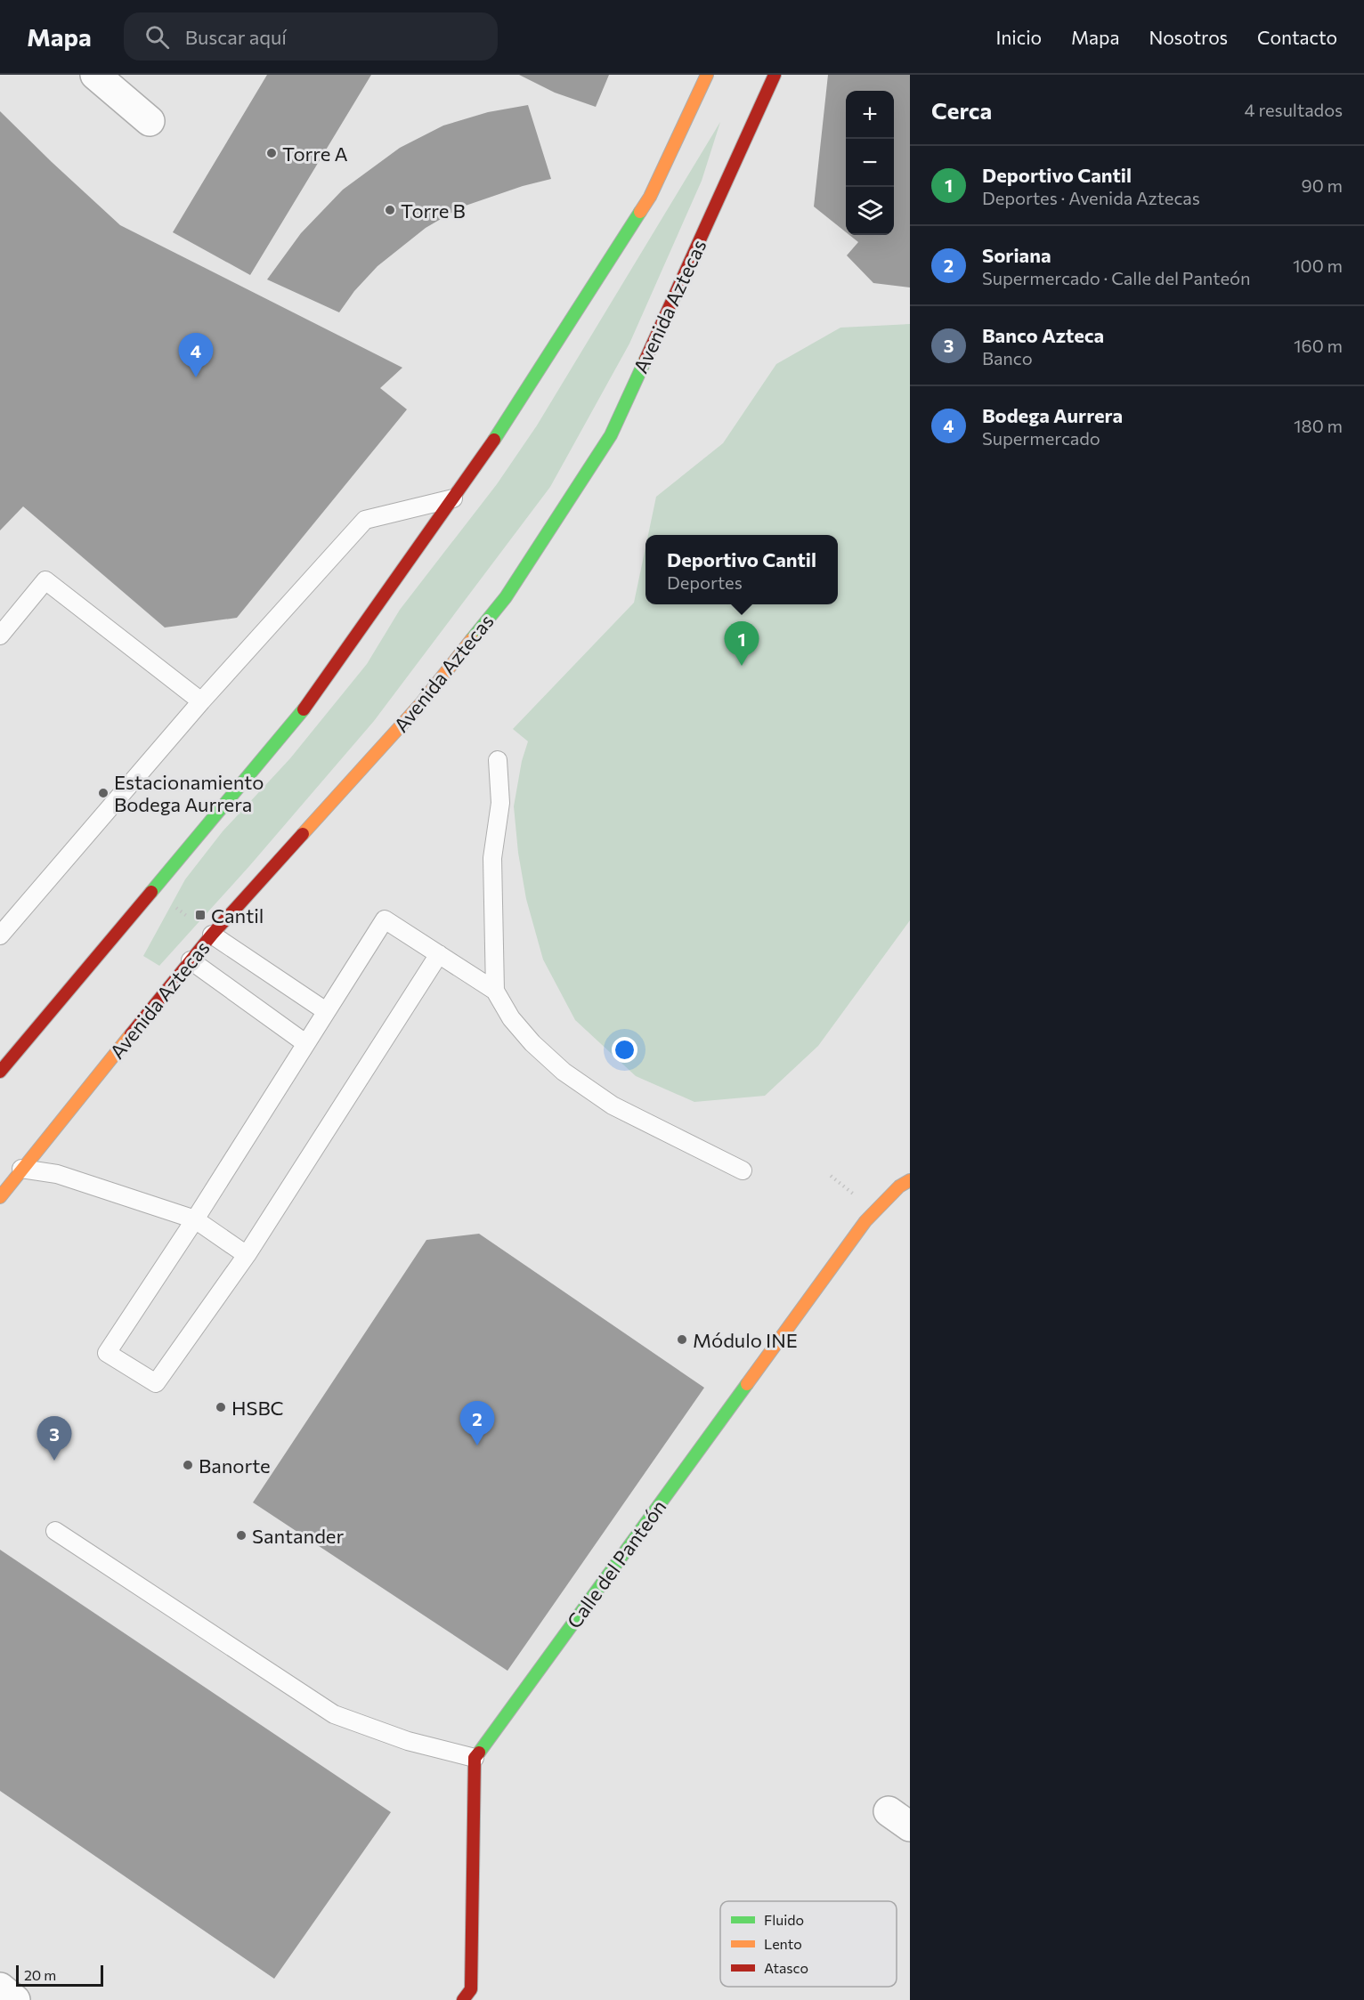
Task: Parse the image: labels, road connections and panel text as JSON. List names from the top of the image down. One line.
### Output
{"streets":{"main road":["Avenida Aztecas","Calle del Panteón"]},"places":{"other":["Torre A","Torre B","Estacionamiento Bodega Aurrera","Módulo INE","HSBC","Banorte","Santander"],"transit":["Cantil"]},"legend":["Fluido","Lento","Atasco"],"scale_bar":"20 m","page":{"header":"Mapa","search":"Buscar aquí","nav":["Inicio","Mapa","Nosotros","Contacto"],"heading":["Cerca","4 resultados"],"map_buttons":["+","−"],"list":[{"mark":"1","name":"Deportivo Cantil","note":"Deportes · Avenida Aztecas","value":"90 m"},{"mark":"2","name":"Soriana","note":"Supermercado · Calle del Panteón","value":"100 m"},{"mark":"3","name":"Banco Azteca","note":"Banco","value":"160 m"},{"mark":"4","name":"Bodega Aurrera","note":"Supermercado","value":"180 m"}],"pins":["4","1","2","3"],"popup":["Deportivo Cantil","Deportes"],"scale":"20 m"}}
